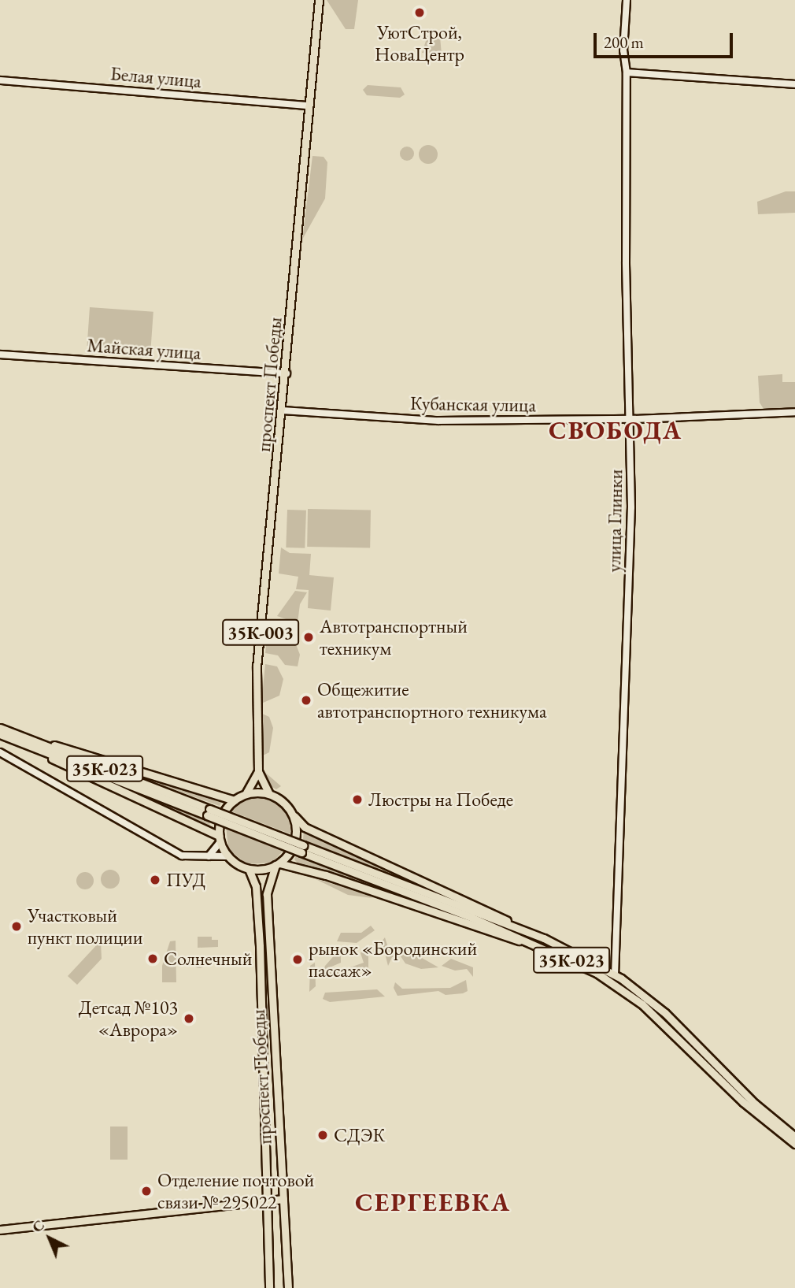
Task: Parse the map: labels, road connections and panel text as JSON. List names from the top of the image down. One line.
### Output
{"streets":{"main road":["Белая улица","Майская улица","проспект Победы","Кубанская улица","улица Глинки","35К-003","35К-023"]},"crossings":[["Белая улица","проспект Победы"],["Майская улица","проспект Победы"],["проспект Победы","Кубанская улица"],["Кубанская улица","улица Глинки"],["улица Глинки","35К-023"]],"districts":["СВОБОДА","СЕРГЕЕВКА"],"places":["УютСтрой, НоваЦентр","Автотранспортный техникум","Общежитие автотранспортного техникума","Люстры на Победе","ПУД","Участковый пункт полиции","Солнечный","рынок «Бородинский пассаж»","Детсад №103 «Аврора»","СДЭК","Отделение почтовой связи № 295022"],"scale_bar":"200 m","north":"top left"}
